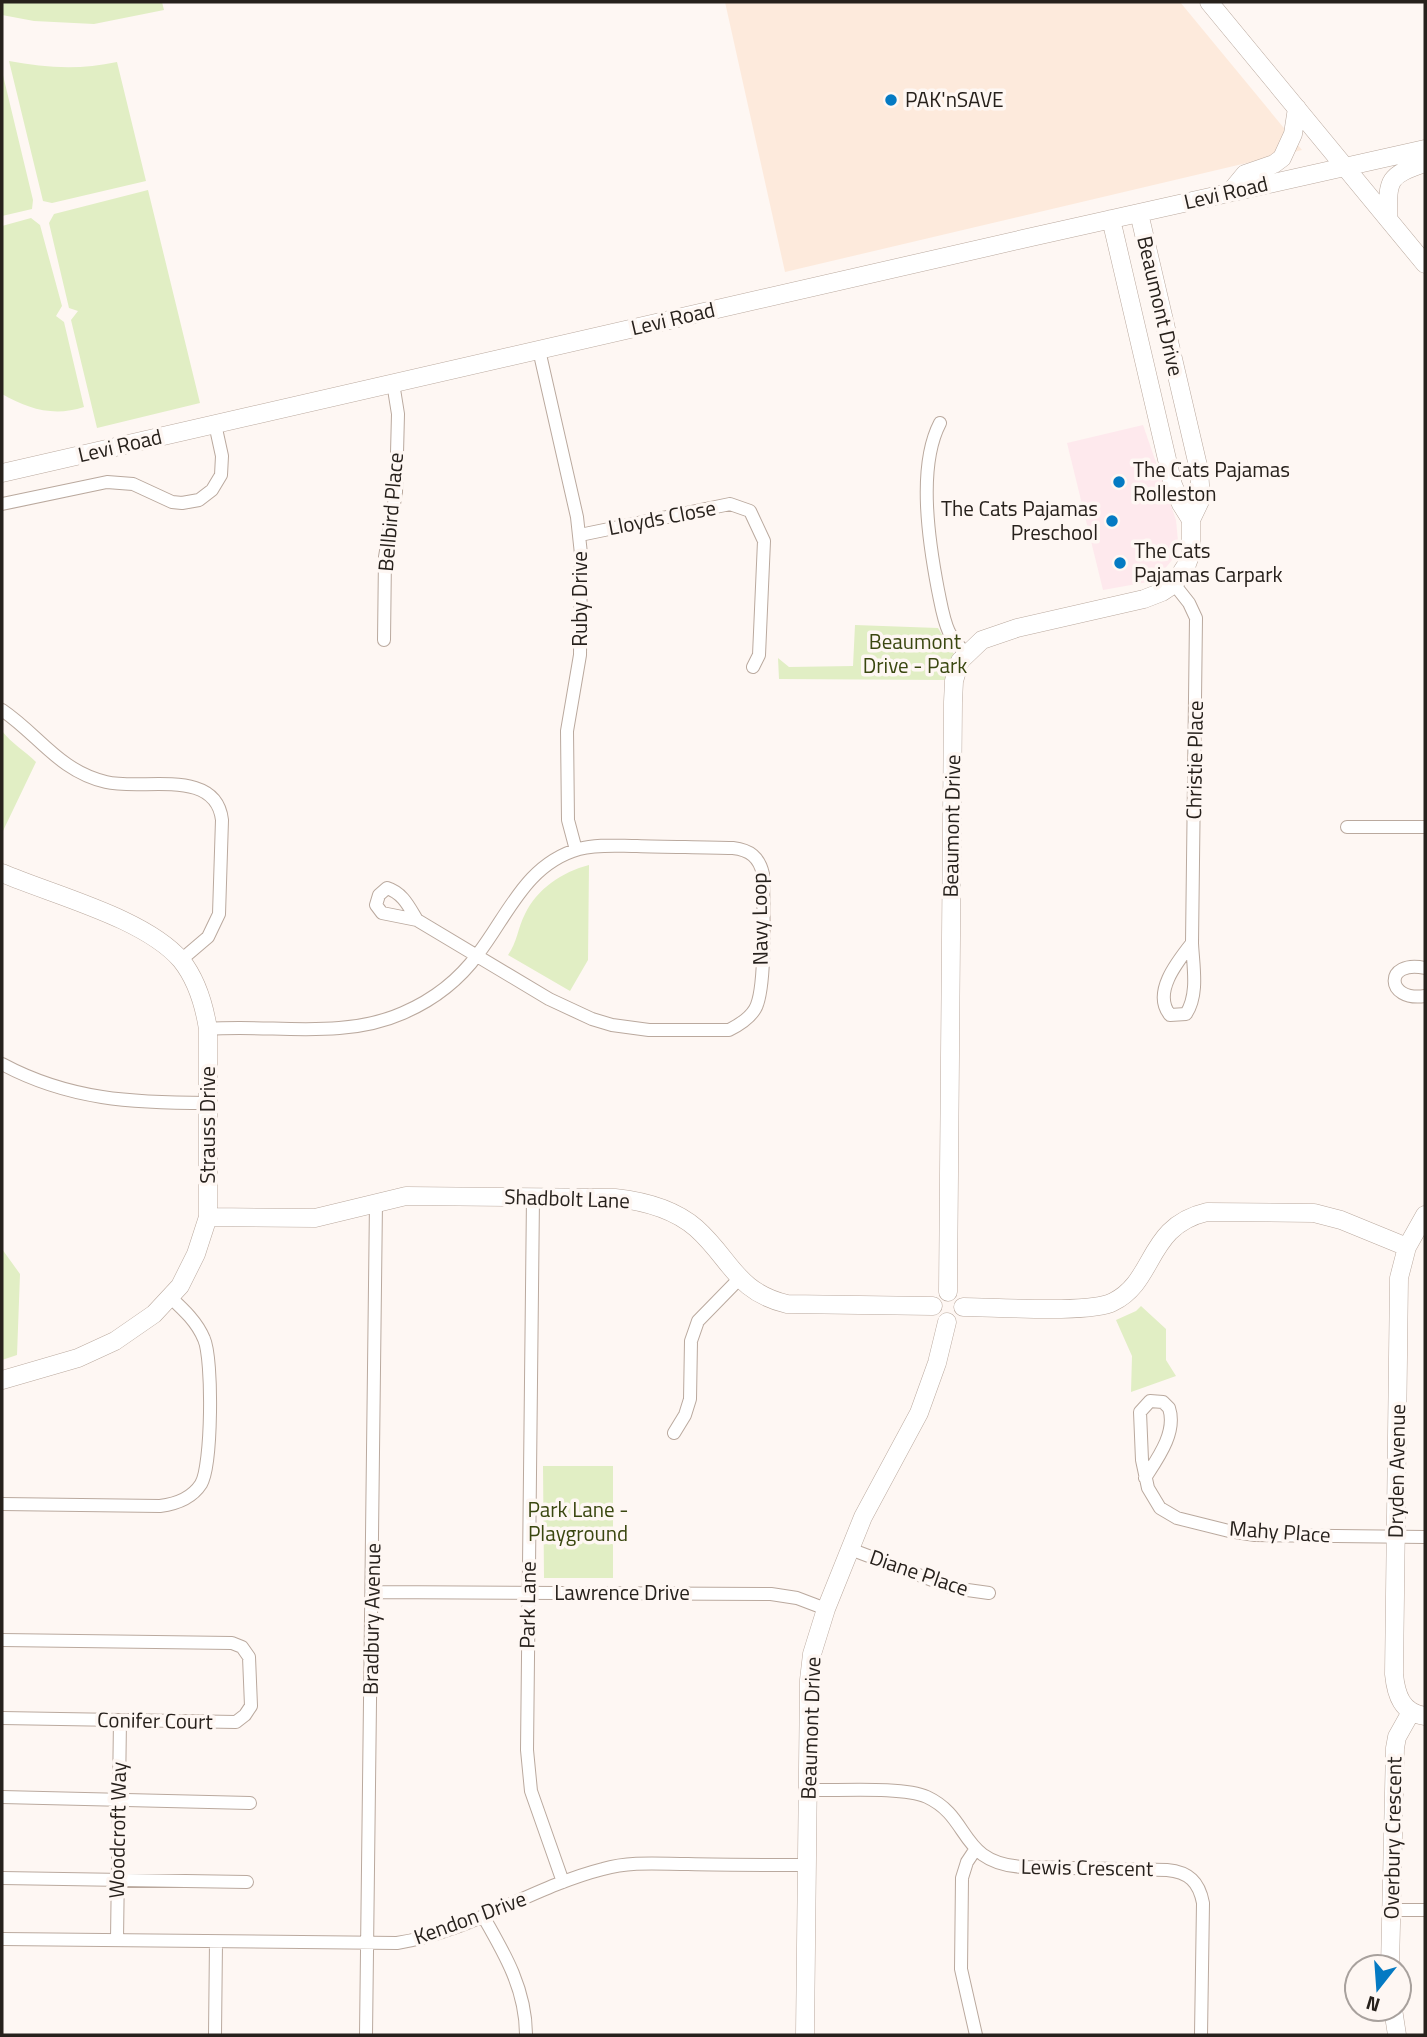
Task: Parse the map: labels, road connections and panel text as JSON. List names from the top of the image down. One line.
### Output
{"streets":{"street":["Levi Road","Beaumont Drive","Bellbird Place","Lloyds Close","Ruby Drive","Christie Place","Navy Loop","Strauss Drive","Shadbolt Lane","Dryden Avenue","Mahy Place","Diane Place","Lawrence Drive","Park Lane","Bradbury Avenue","Conifer Court","Woodcroft Way","Overbury Crescent","Lewis Crescent","Kendon Drive"]},"crossings":[["Levi Road","Beaumont Drive"],["Levi Road","Bellbird Place"],["Levi Road","Ruby Drive"],["Beaumont Drive","Christie Place"],["Beaumont Drive","Shadbolt Lane"],["Beaumont Drive","Diane Place"],["Beaumont Drive","Lawrence Drive"],["Beaumont Drive","Lewis Crescent"],["Beaumont Drive","Kendon Drive"],["Lloyds Close","Ruby Drive"],["Ruby Drive","Navy Loop"],["Navy Loop","Strauss Drive"],["Strauss Drive","Shadbolt Lane"],["Shadbolt Lane","Park Lane"],["Shadbolt Lane","Bradbury Avenue"],["Dryden Avenue","Mahy Place"],["Dryden Avenue","Overbury Crescent"],["Lawrence Drive","Park Lane"],["Lawrence Drive","Bradbury Avenue"],["Park Lane","Kendon Drive"],["Bradbury Avenue","Kendon Drive"],["Conifer Court","Woodcroft Way"],["Woodcroft Way","Kendon Drive"]],"parks":["Beaumont Drive - Park","Park Lane - Playground"],"places":["PAK'nSAVE","The Cats Pajamas Rolleston","The Cats Pajamas Preschool","The Cats Pajamas Carpark"],"north":"bottom"}
